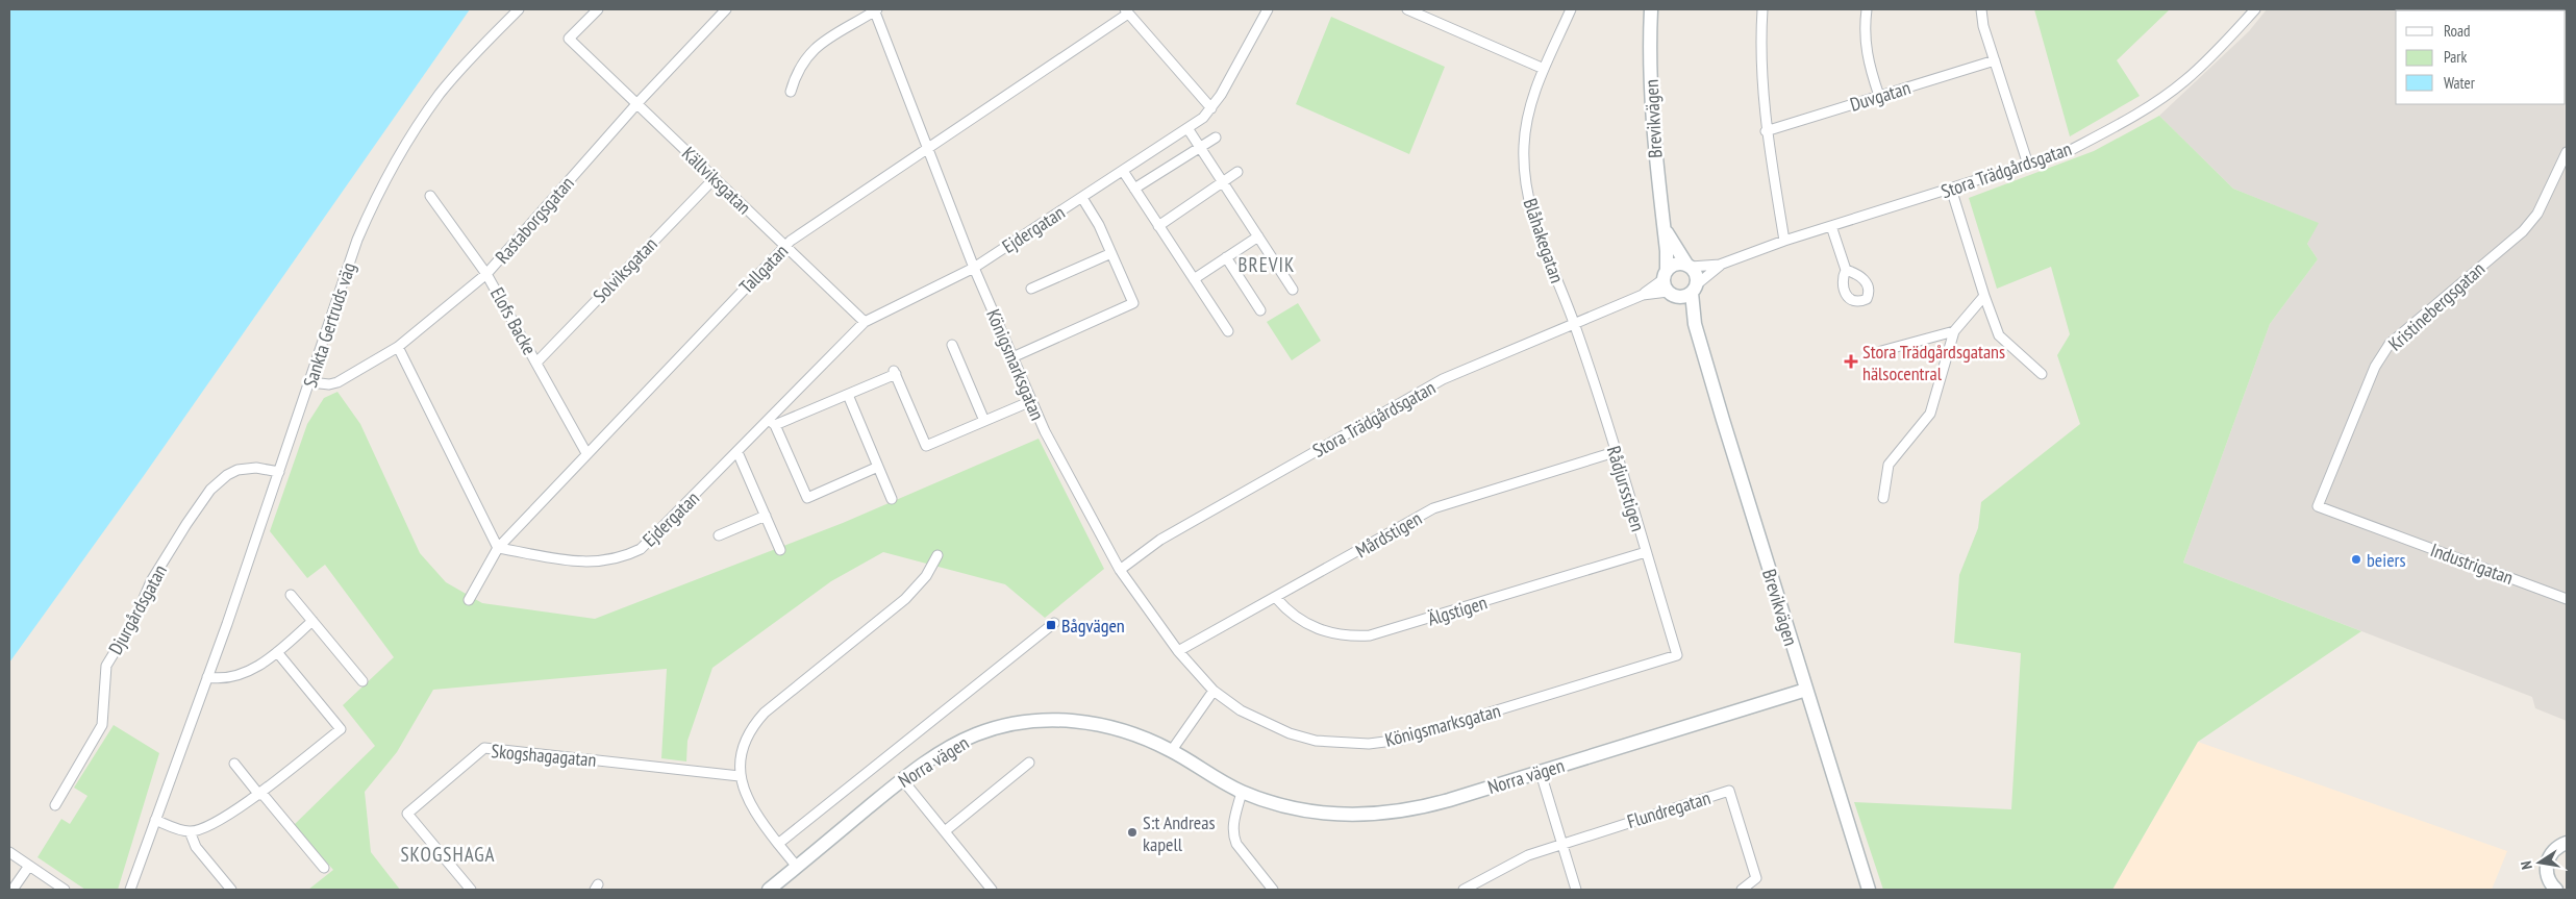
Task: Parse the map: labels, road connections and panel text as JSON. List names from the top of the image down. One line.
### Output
{"streets":{"street":["Duvgatan","Brevikvägen","Stora Trädgårdsgatan","Källviksgatan","Rastaborgsgatan","Ejdergatan","Blåhakegatan","Tallgatan","Solviksgatan","Kristinebergsgatan","Elofs Backe","Sankta Gertruds väg","Königsmarksgatan","Rådjursstigen","Mårdstigen","Industrigatan","Djurgårdsgatan","Älgstigen","Skogshagagatan","Norra vägen","Flundregatan"]},"crossings":[["Brevikvägen","Stora Trädgårdsgatan"],["Brevikvägen","Norra vägen"],["Stora Trädgårdsgatan","Blåhakegatan"],["Stora Trädgårdsgatan","Königsmarksgatan"],["Stora Trädgårdsgatan","Rådjursstigen"],["Källviksgatan","Rastaborgsgatan"],["Källviksgatan","Ejdergatan"],["Källviksgatan","Tallgatan"],["Källviksgatan","Solviksgatan"],["Rastaborgsgatan","Elofs Backe"],["Rastaborgsgatan","Sankta Gertruds väg"],["Ejdergatan","Tallgatan"],["Ejdergatan","Königsmarksgatan"],["Blåhakegatan","Rådjursstigen"],["Tallgatan","Elofs Backe"],["Tallgatan","Königsmarksgatan"],["Solviksgatan","Elofs Backe"],["Kristinebergsgatan","Industrigatan"],["Sankta Gertruds väg","Djurgårdsgatan"],["Königsmarksgatan","Rådjursstigen"],["Königsmarksgatan","Mårdstigen"],["Rådjursstigen","Mårdstigen"],["Rådjursstigen","Älgstigen"],["Mårdstigen","Älgstigen"]],"districts":["BREVIK","SKOGSHAGA"],"places":{"health":["Stora Trädgårdsgatans hälsocentral"],"other":["beiers","S:t Andreas kapell"],"transit":["Bågvägen"]},"legend":["Road","Park","Water"],"north":"left"}
